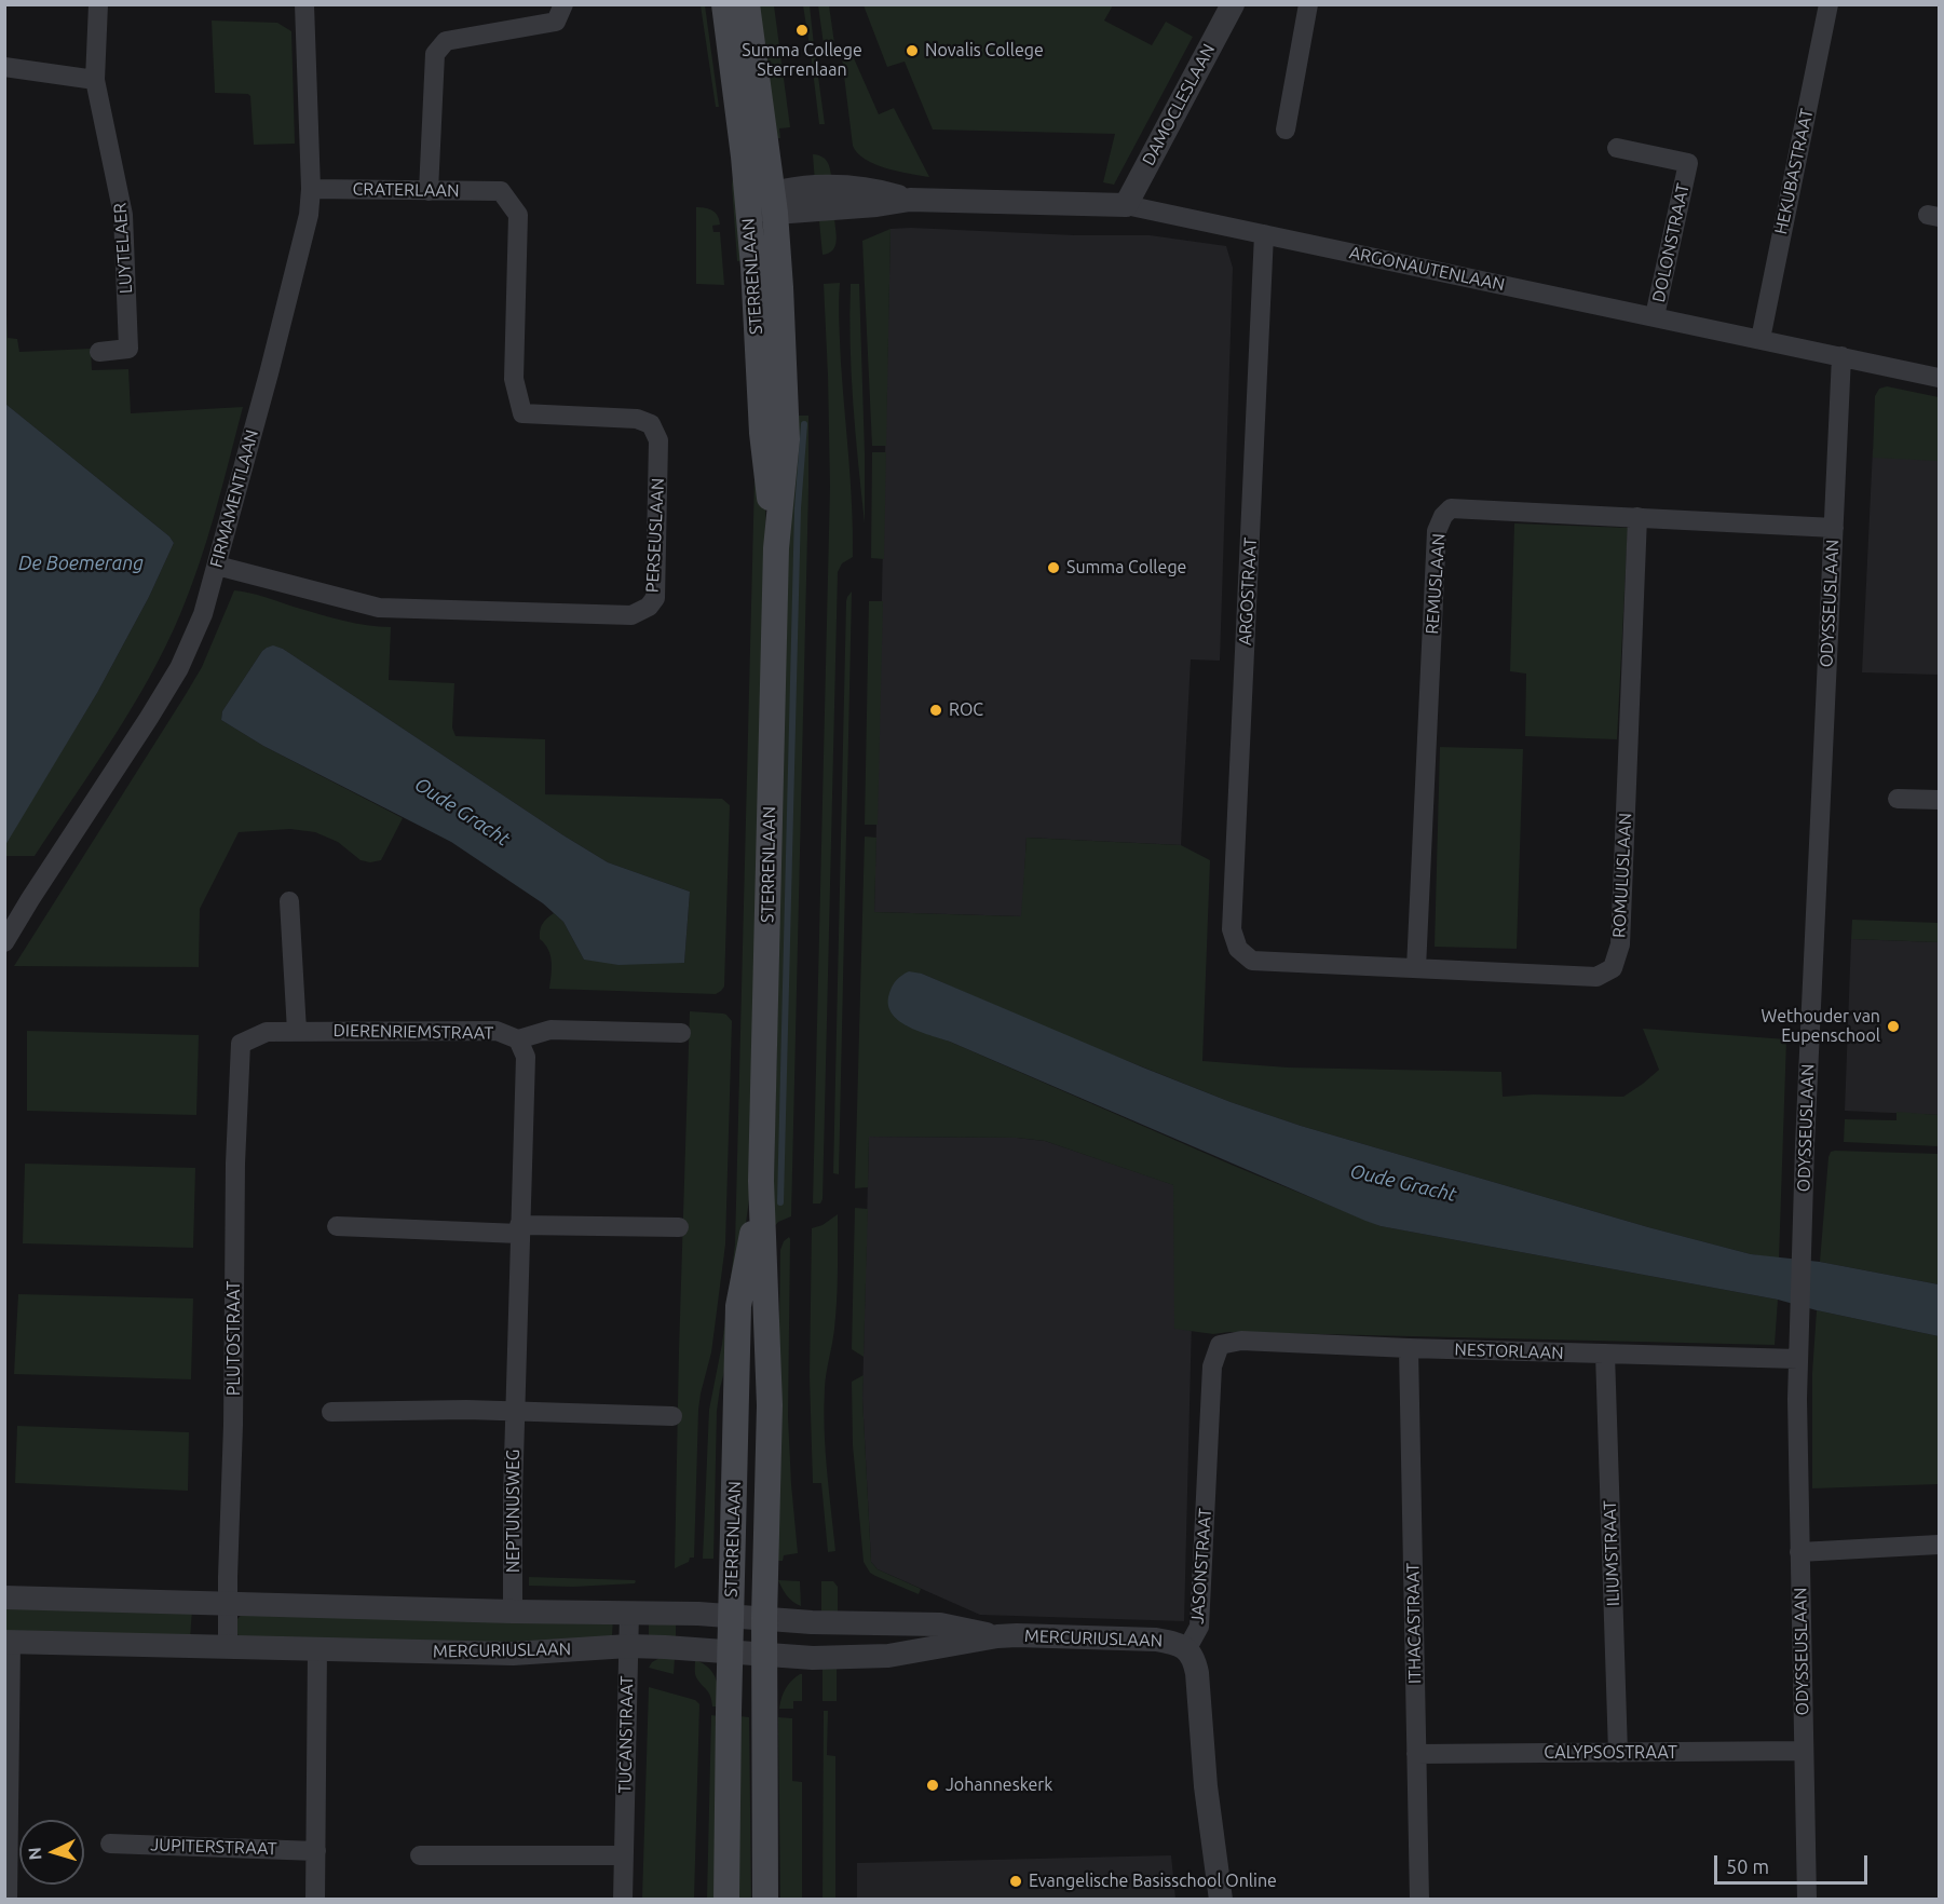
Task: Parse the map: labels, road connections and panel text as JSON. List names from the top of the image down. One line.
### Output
{"streets":{"main road":["STERRENLAAN"],"street":["DAMOCLESLAAN","HEKUBASTRAAT","CRATERLAAN","DOLONSTRAAT","LUYTELAER","ARGONAUTENLAAN","FIRMAMENTLAAN","PERSEUSLAAN","REMUSLAAN","ARGOSTRAAT","ODYSSEUSLAAN","ROMULUSLAAN","DIERENRIEMSTRAAT","PLUTOSTRAAT","NESTORLAAN","NEPTUNUSWEG","ILIUMSTRAAT","JASONSTRAAT","ITHACASTRAAT","MERCURIUSLAAN","TUCANSTRAAT","CALYPSOSTRAAT","JUPITERSTRAAT"]},"crossings":[["DAMOCLESLAAN","ARGONAUTENLAAN"],["HEKUBASTRAAT","ARGONAUTENLAAN"],["CRATERLAAN","FIRMAMENTLAAN"],["CRATERLAAN","PERSEUSLAAN"],["DOLONSTRAAT","ARGONAUTENLAAN"],["ARGONAUTENLAAN","STERRENLAAN"],["ARGONAUTENLAAN","ARGOSTRAAT"],["ARGONAUTENLAAN","ODYSSEUSLAAN"],["STERRENLAAN","MERCURIUSLAAN"],["FIRMAMENTLAAN","PERSEUSLAAN"],["REMUSLAAN","ODYSSEUSLAAN"],["REMUSLAAN","ROMULUSLAAN"],["ARGOSTRAAT","ROMULUSLAAN"],["ODYSSEUSLAAN","NESTORLAAN"],["ODYSSEUSLAAN","CALYPSOSTRAAT"],["DIERENRIEMSTRAAT","PLUTOSTRAAT"],["DIERENRIEMSTRAAT","NEPTUNUSWEG"],["PLUTOSTRAAT","MERCURIUSLAAN"],["NESTORLAAN","ILIUMSTRAAT"],["NESTORLAAN","JASONSTRAAT"],["NESTORLAAN","ITHACASTRAAT"],["NEPTUNUSWEG","MERCURIUSLAAN"],["ILIUMSTRAAT","CALYPSOSTRAAT"],["JASONSTRAAT","MERCURIUSLAAN"],["ITHACASTRAAT","CALYPSOSTRAAT"],["MERCURIUSLAAN","TUCANSTRAAT"]],"water":["De Boemerang","Oude Gracht"],"places":["Summa College Sterrenlaan","Novalis College","Summa College","ROC","Wethouder van Eupenschool","Johanneskerk","Evangelische Basisschool Online"],"scale_bar":"50 m","north":"left"}
